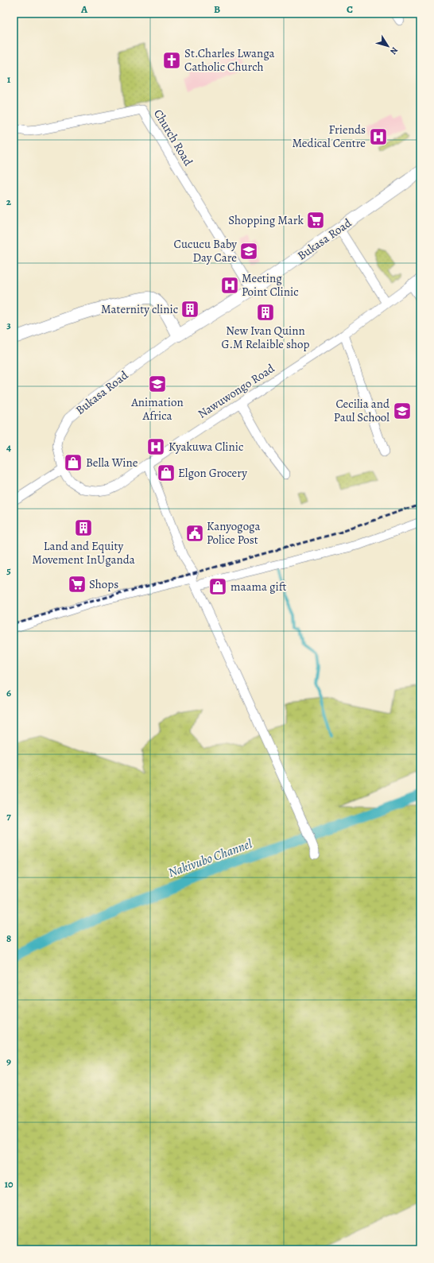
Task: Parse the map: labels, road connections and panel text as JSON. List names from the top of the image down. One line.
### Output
{"streets":{"street":["Church Road","Bukasa Road","Nawuwongo Road"]},"crossings":[["Church Road","Bukasa Road"],["Bukasa Road","Nawuwongo Road"]],"water":["Nakivubo Channel"],"places":{"church":["St.Charles Lwanga Catholic Church"],"hospital":["Friends Medical Centre","Meeting Point Clinic","Kyakuwa Clinic"],"supermarket":["Shopping Mark","Shops"],"school or university":["Cucucu Baby Day Care","Animation Africa","Cecilia and Paul School"],"building":["Maternity clinic","New Ivan Quinn G.M Relaible shop","Land and Equity Movement InUganda"],"shop":["Bella Wine","Elgon Grocery","maama gift"],"public building":["Kanyogoga Police Post"]},"north":"bottom right","grid":{"columns":["A","B","C"],"rows":["1","2","3","4","5","6","7","8","9","10"]}}
